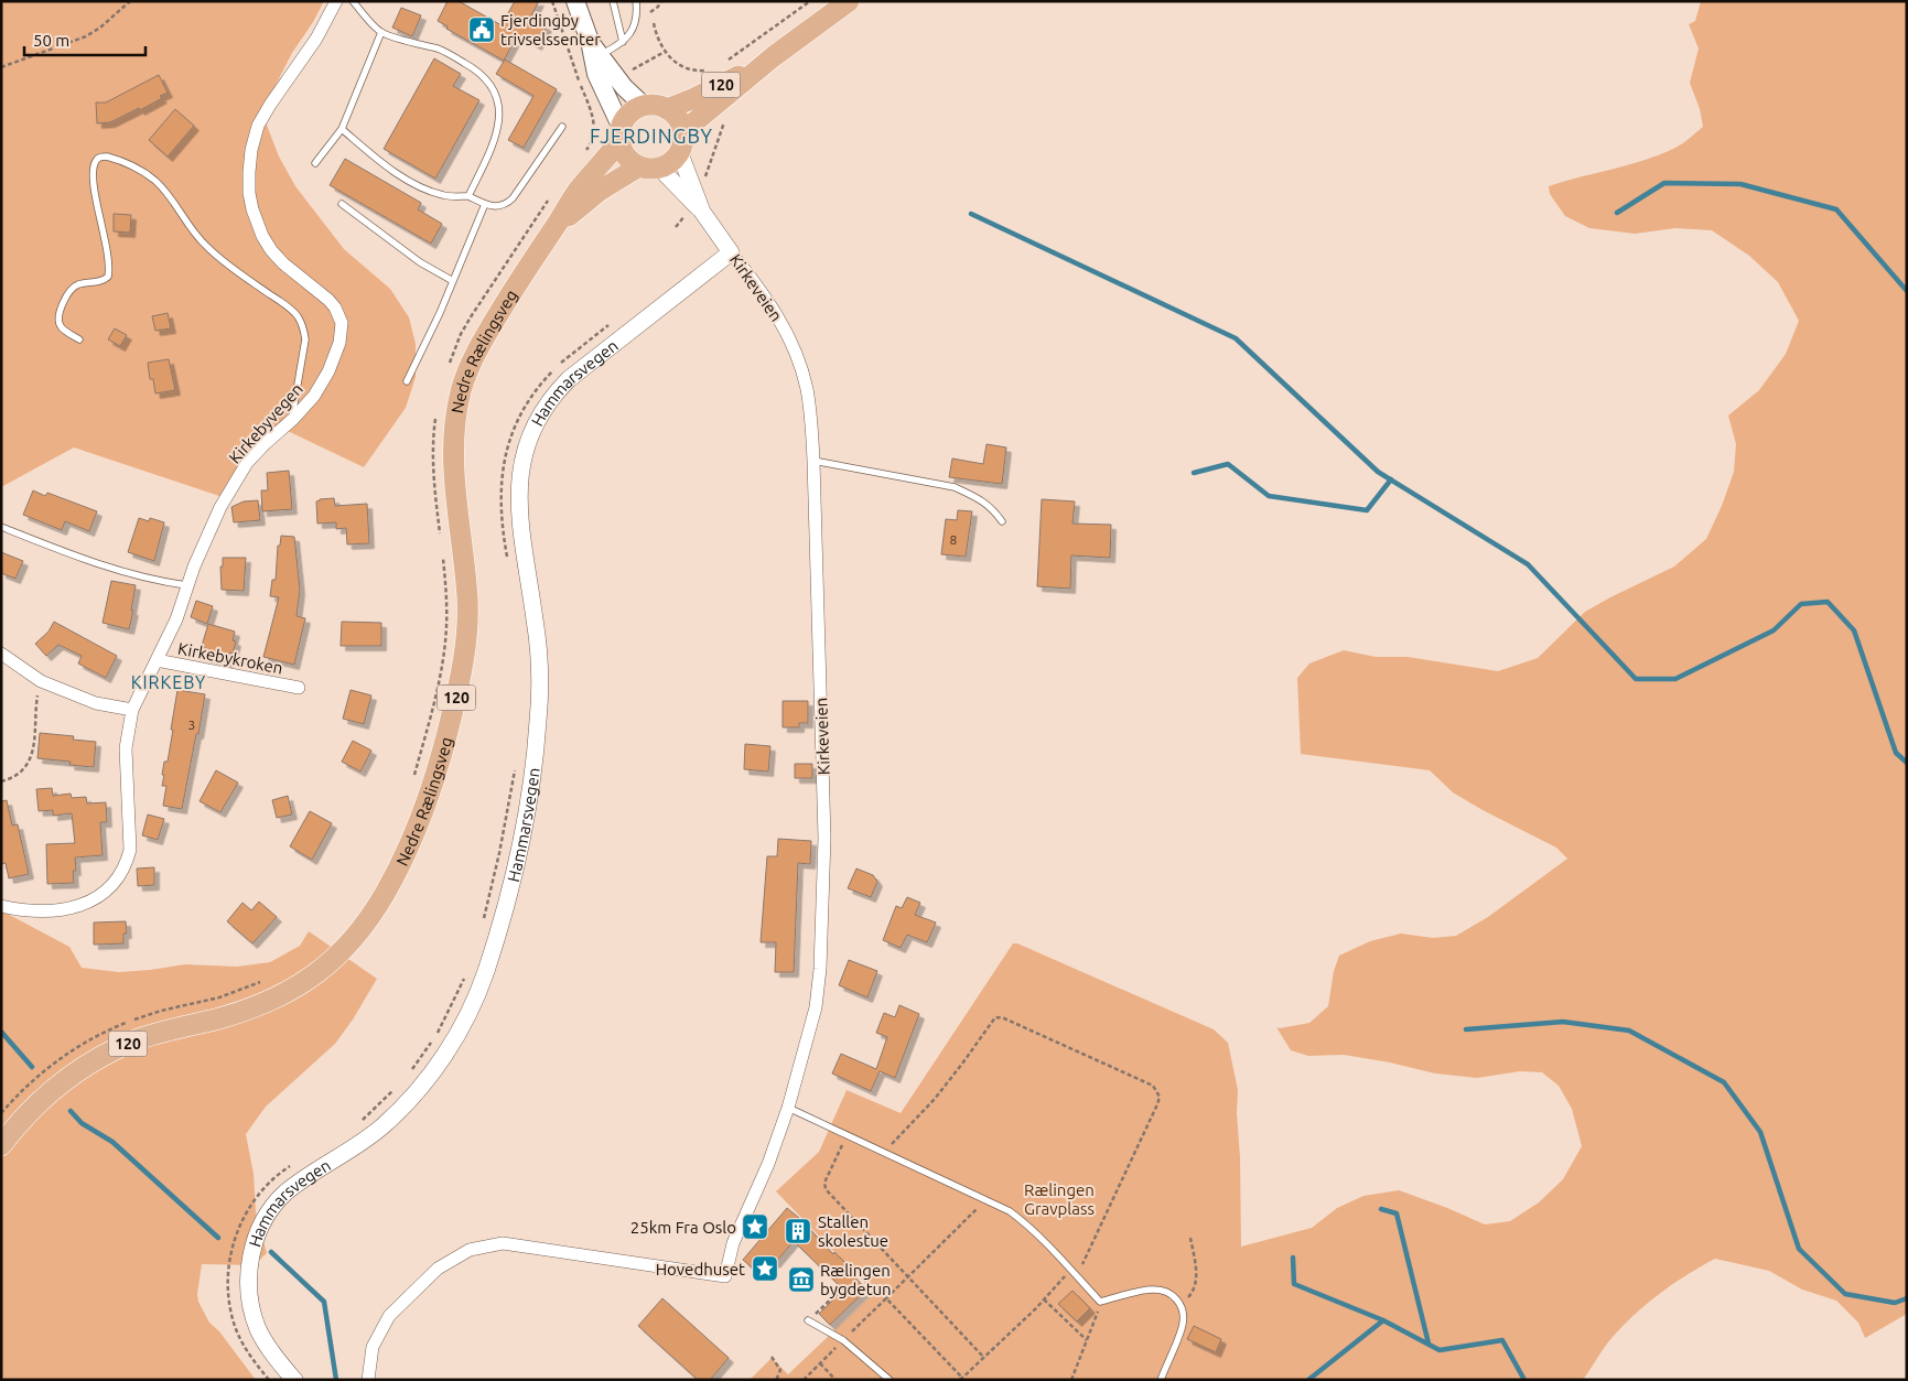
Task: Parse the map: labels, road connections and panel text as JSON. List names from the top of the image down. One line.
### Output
{"streets":{"main road":["120","Nedre Rælingsveg"],"street":["Kirkeveien","Hammarsvegen","Kirkebyvegen","Kirkebykroken"]},"crossings":[["120","Kirkeveien"],["120","Nedre Rælingsveg"],["Kirkeveien","Nedre Rælingsveg"],["Kirkeveien","Hammarsvegen"],["Kirkebyvegen","Kirkebykroken"]],"districts":["FJERDINGBY","KIRKEBY"],"parks":["Rælingen Gravplass"],"places":{"public building":["Fjerdingby trivselssenter"],"place":["25km Fra Oslo","Hovedhuset"],"building":["Stallen skolestue"],"museum":["Rælingen bygdetun"]},"house_numbers":["8","3"],"scale_bar":"50 m"}
